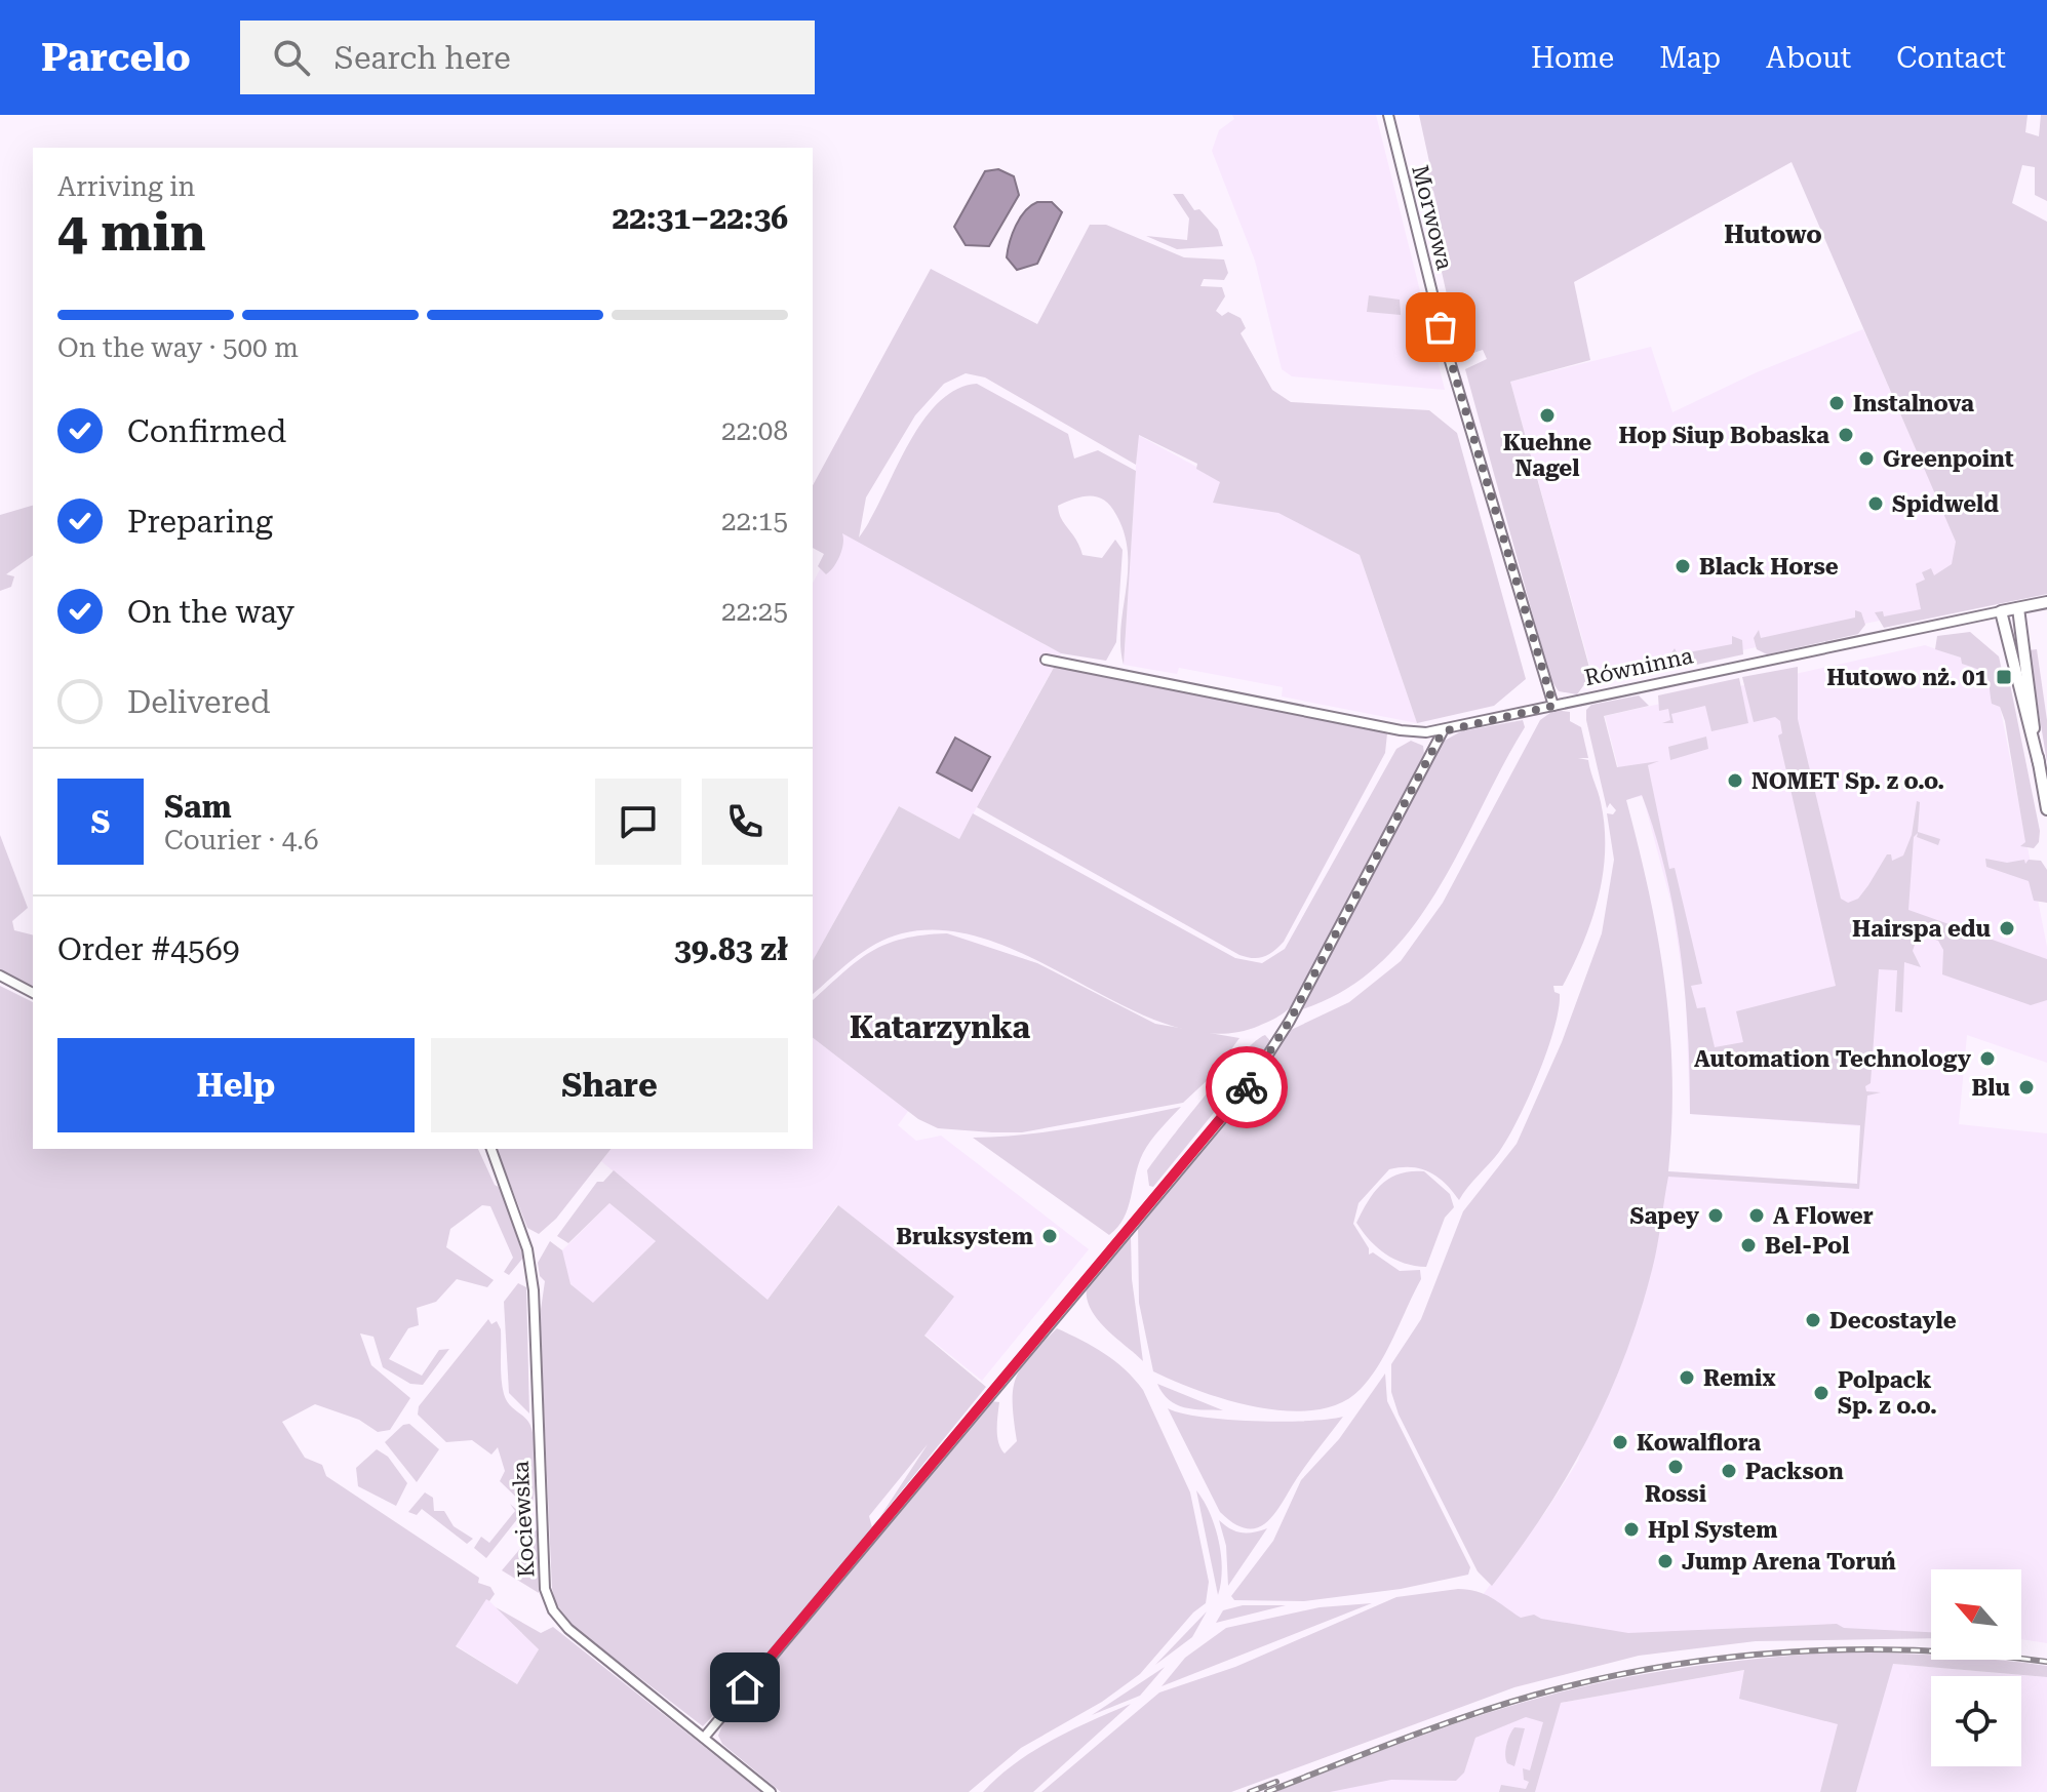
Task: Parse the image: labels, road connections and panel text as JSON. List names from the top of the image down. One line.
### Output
{"streets":{"street":["Morwowa","Równinna","Kociewska"]},"crossings":[["Morwowa","Równinna"]],"districts":["Hutowo","Katarzynka"],"places":{"other":["Instalnova","Kuehne Nagel","Hop Siup Bobaska","Greenpoint","Spidweld","Black Horse","NOMET Sp. z o.o.","Hairspa edu","Automation Technology","Blu","Sapey","A Flower","Bruksystem","Bel-Pol","Decostayle","Remix","Polpack Sp. z o.o.","Kowalflora","Rossi","Packson","Hpl System","Jump Arena Toruń"],"transit":["Hutowo nż. 01"]},"north":"top left","page":{"header":"Parcelo","search":"Search here","nav":["Home","Map","About","Contact"],"heading":["4 min","Arriving in","22:31–22:36"],"panel":["Sam","Courier · 4.6","Order #4569","39.83 zł"],"bar":"On the way · 500 m","list":[["Confirmed","22:08"],["Preparing","22:15"],["On the way","22:25"],"Delivered"],"round":"S","buttons":["Help","Share"]}}
